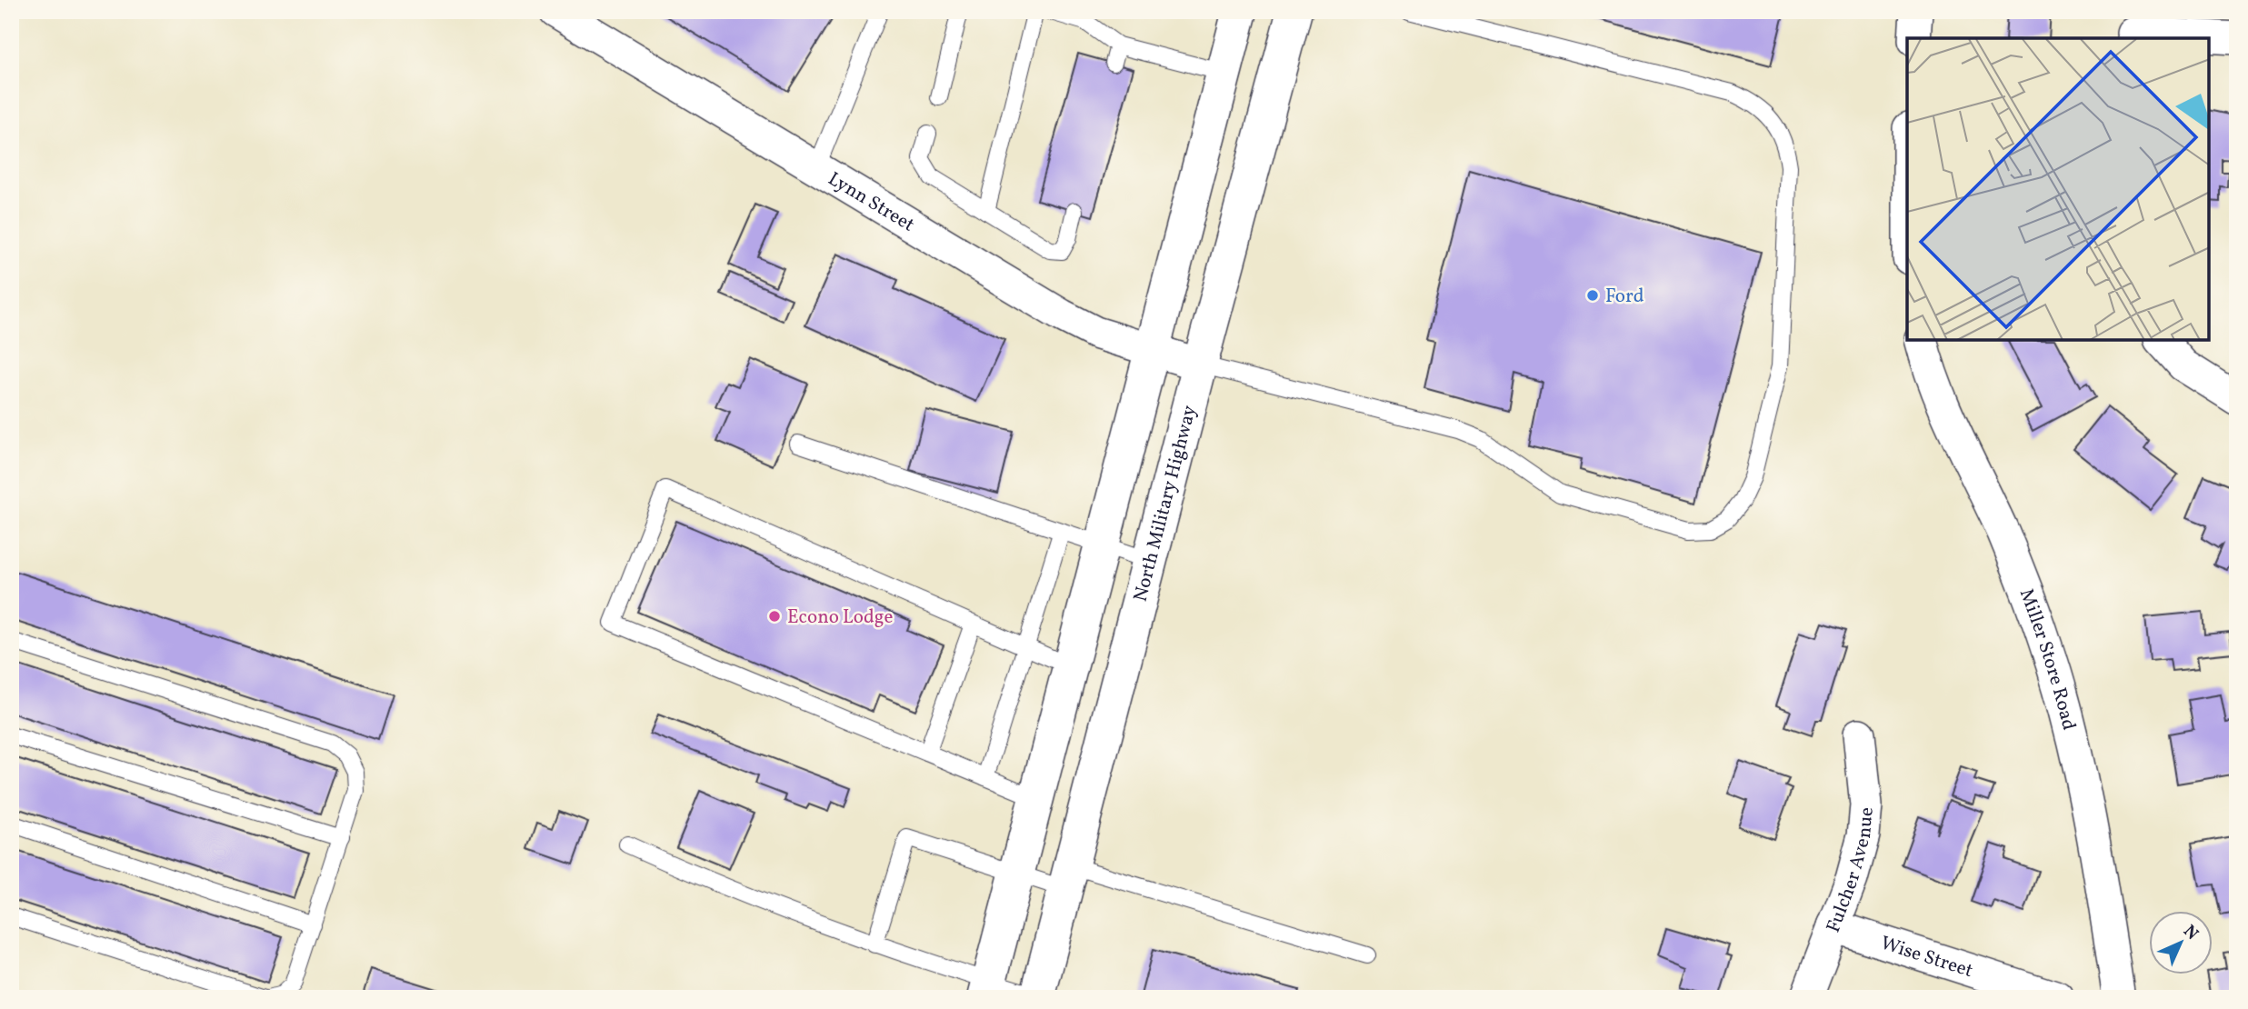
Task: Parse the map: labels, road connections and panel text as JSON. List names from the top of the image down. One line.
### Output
{"streets":{"main road":["North Military Highway"],"street":["Lynn Street","Miller Store Road","Fulcher Avenue","Wise Street"]},"crossings":[["Lynn Street","North Military Highway"],["Fulcher Avenue","Wise Street"]],"places":["Ford","Econo Lodge"],"north":"top right"}
